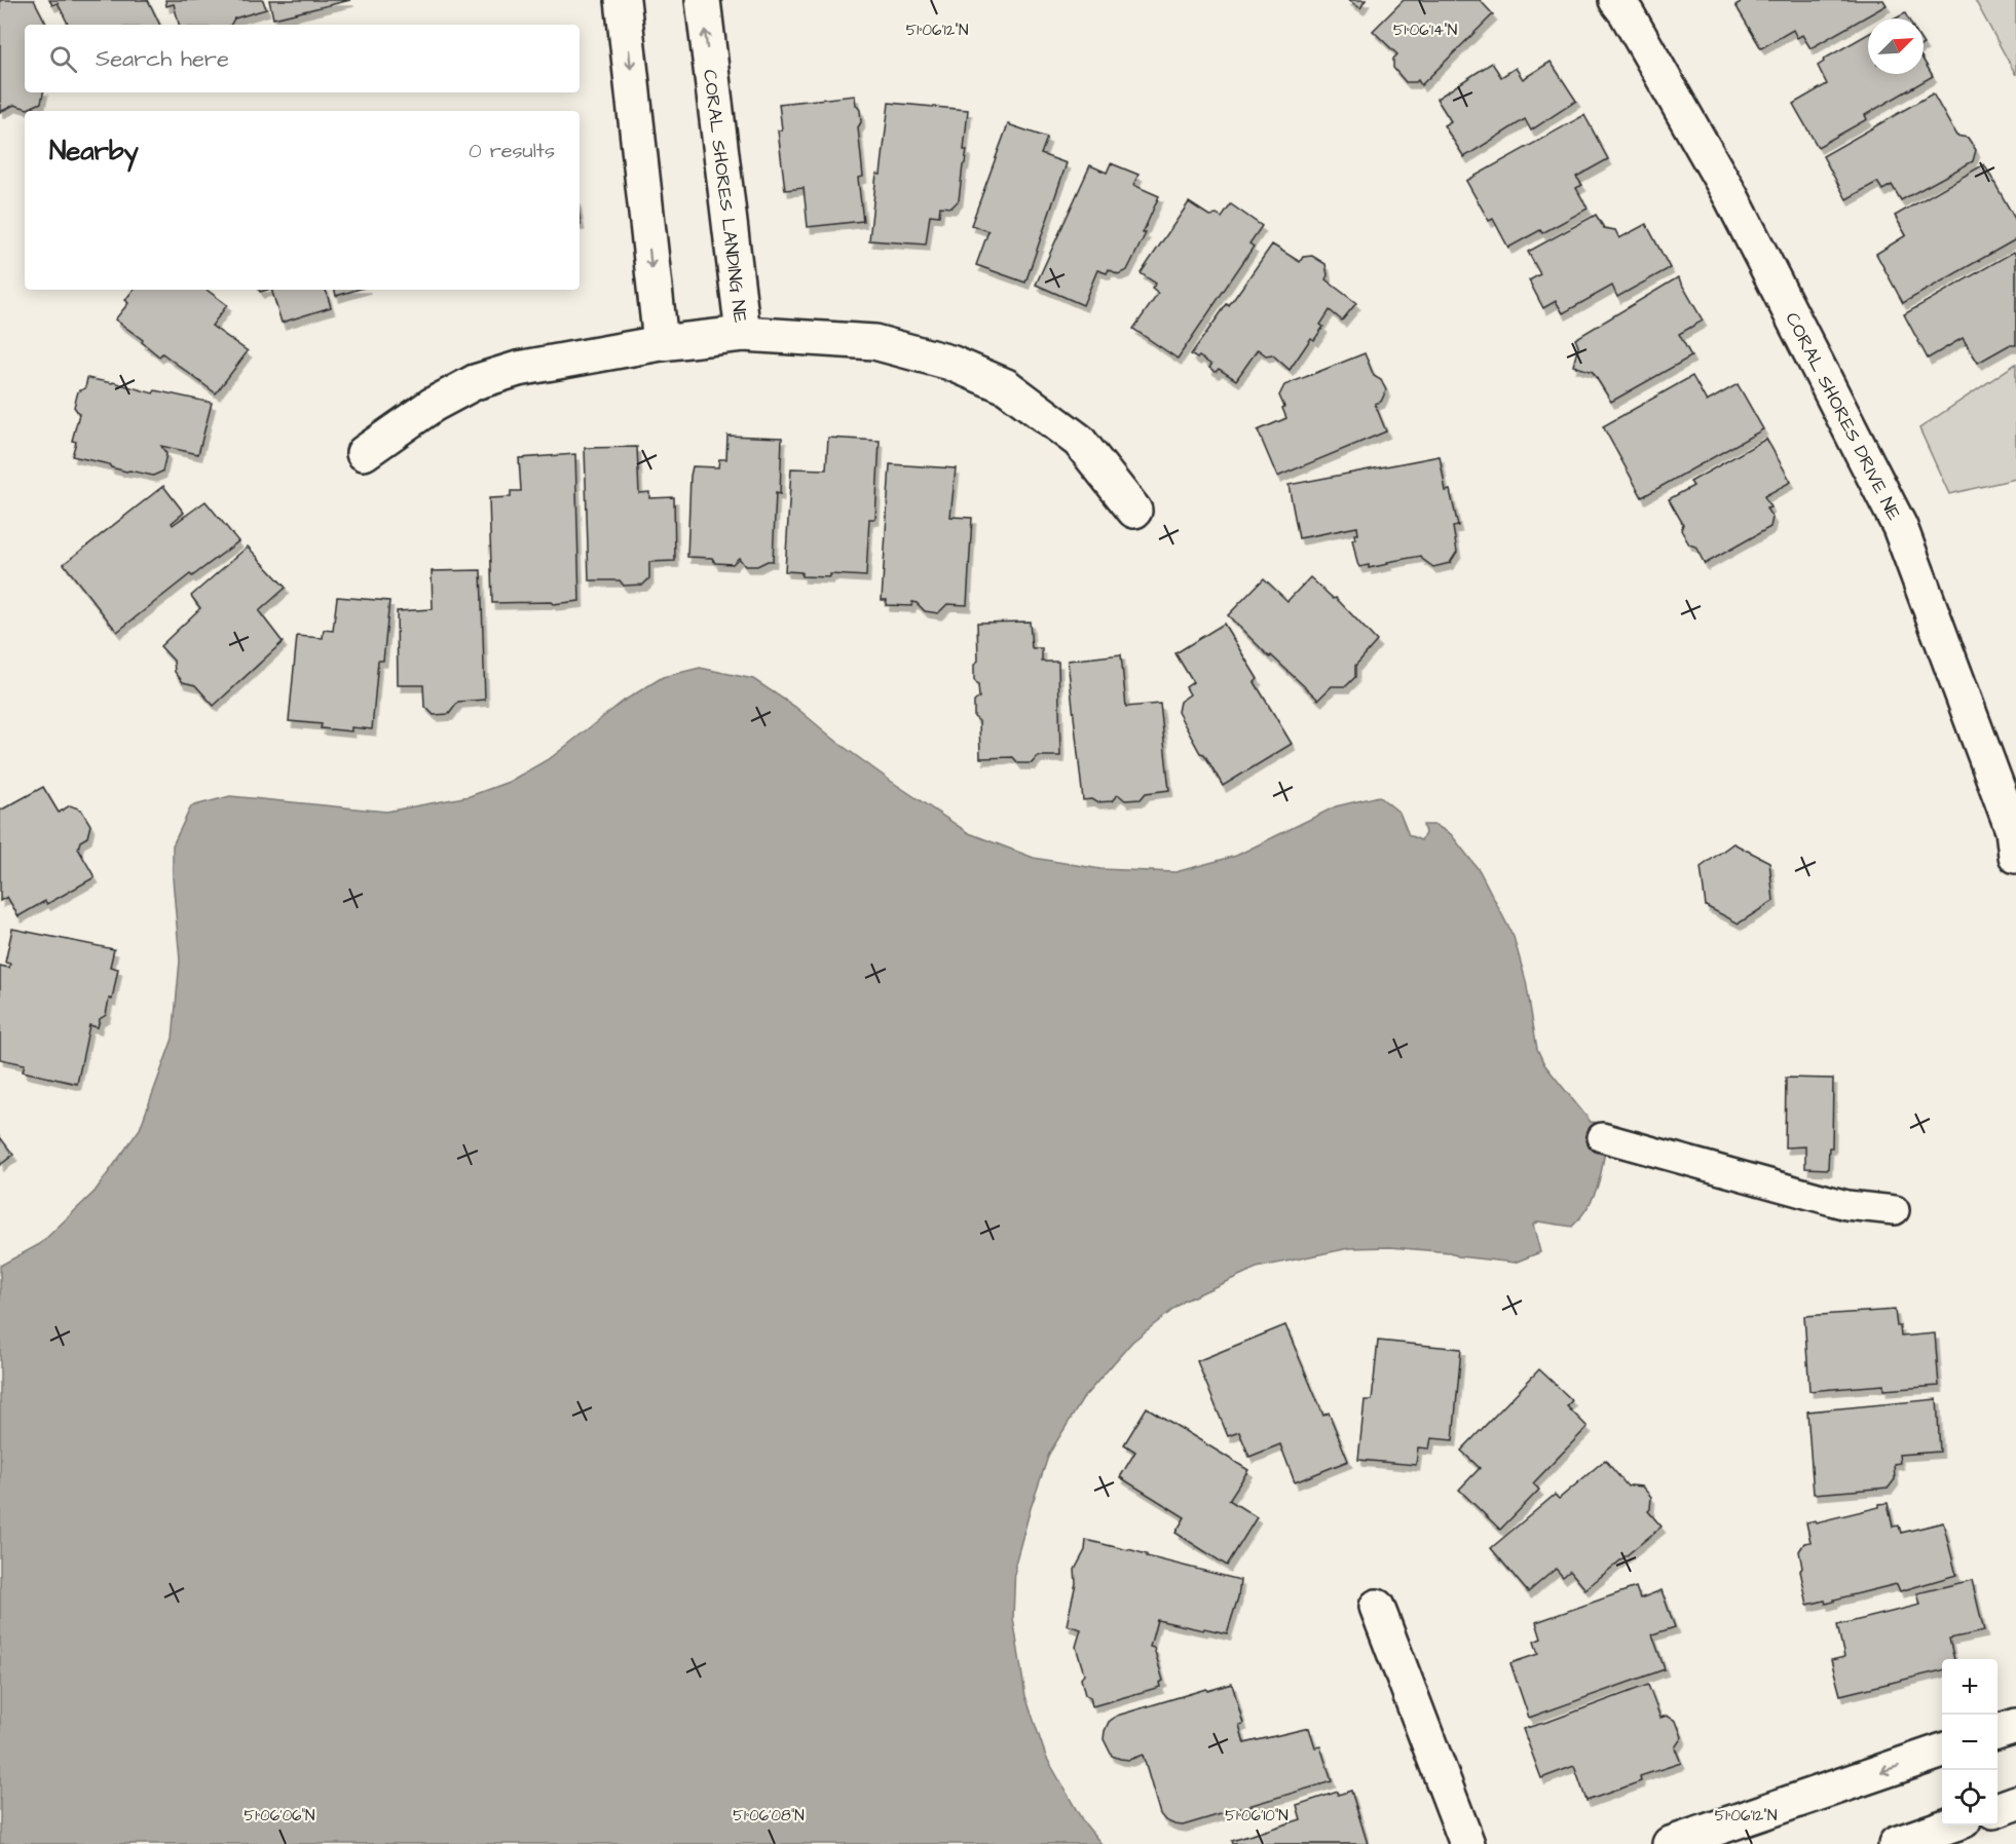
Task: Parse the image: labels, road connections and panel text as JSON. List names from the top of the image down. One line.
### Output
{"streets":{"street":["CORAL SHORES LANDING NE","CORAL SHORES DRIVE NE"]},"north":"top right","page":{"search":"Search here","heading":["Nearby","0 results"],"map_buttons":["+","−"]},"coordinates":["51°06'12\"N","51°06'14\"N","51°06'06\"N","51°06'08\"N","51°06'10\"N"]}
